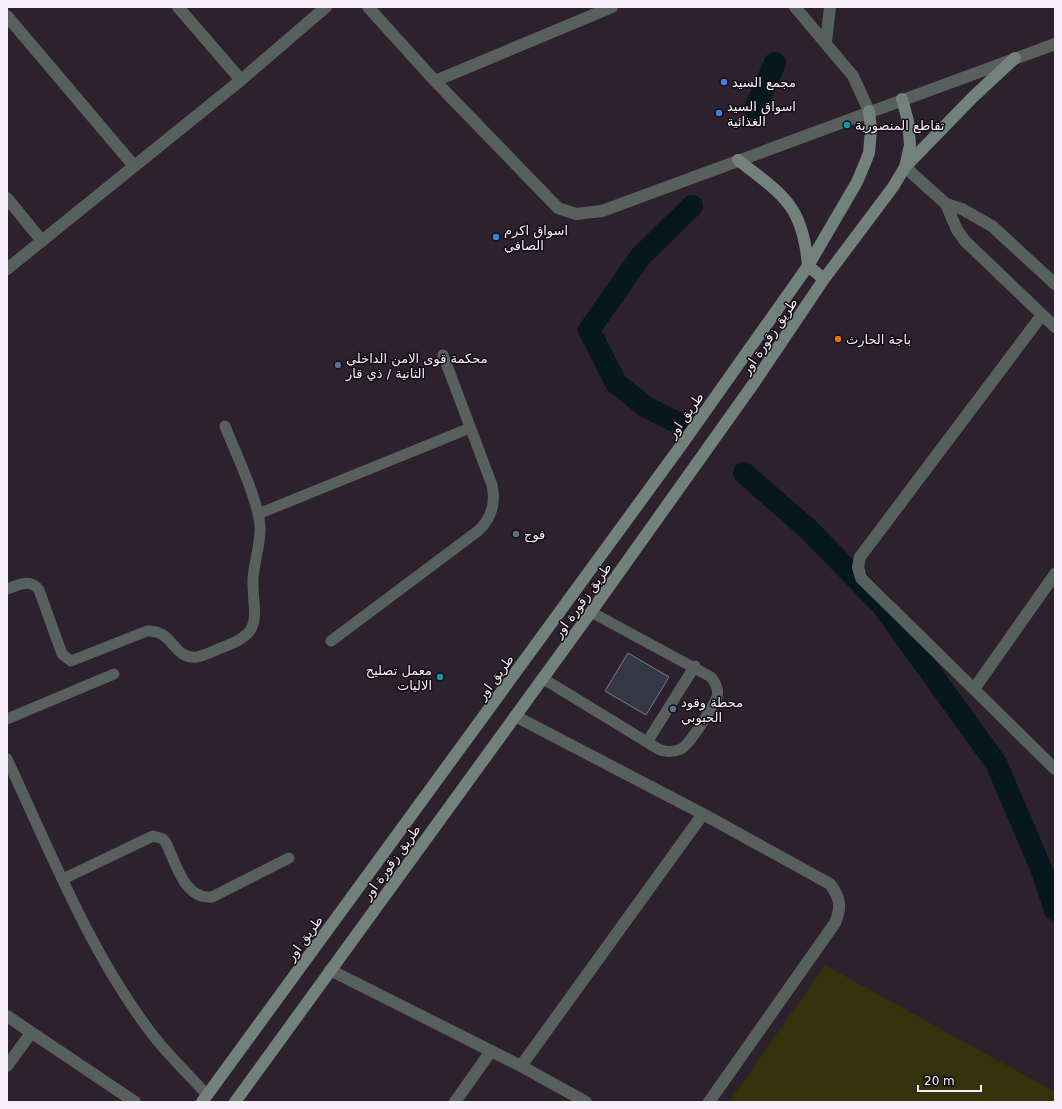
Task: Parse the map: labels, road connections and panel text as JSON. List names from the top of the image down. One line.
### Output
{"streets":{"main road":["طريق زقورة اور","طريق اور"]},"places":["مجمع السيد","اسواق السيد الغذائية","تقاطع المنصورية","اسواق اكرم الصافي","باجة الحارث","محكمة قوى الامن الداخلي الثانية / ذي قار","فوج","معمل تصليح الاليات","محطة وقود الحبوبي"],"scale_bar":"20 m"}
